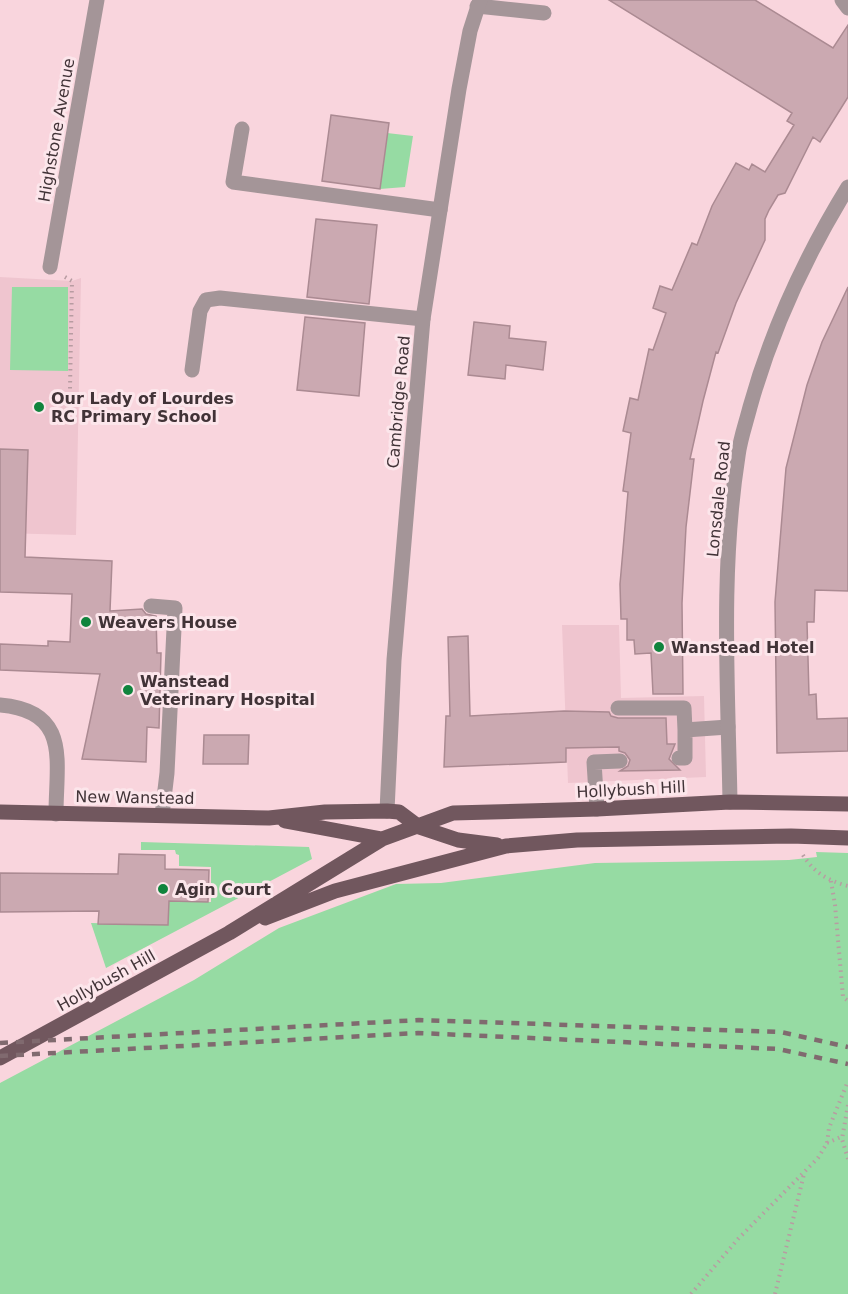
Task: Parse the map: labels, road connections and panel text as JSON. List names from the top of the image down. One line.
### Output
{"streets":{"main road":["Hollybush Hill","New Wanstead"],"street":["Highstone Avenue","Cambridge Road","Lonsdale Road"]},"crossings":[["Cambridge Road","New Wanstead"],["Lonsdale Road","Hollybush Hill"],["Hollybush Hill","New Wanstead"]],"places":["Our Lady of Lourdes RC Primary School","Weavers House","Wanstead Hotel","Wanstead Veterinary Hospital","Agin Court"]}
